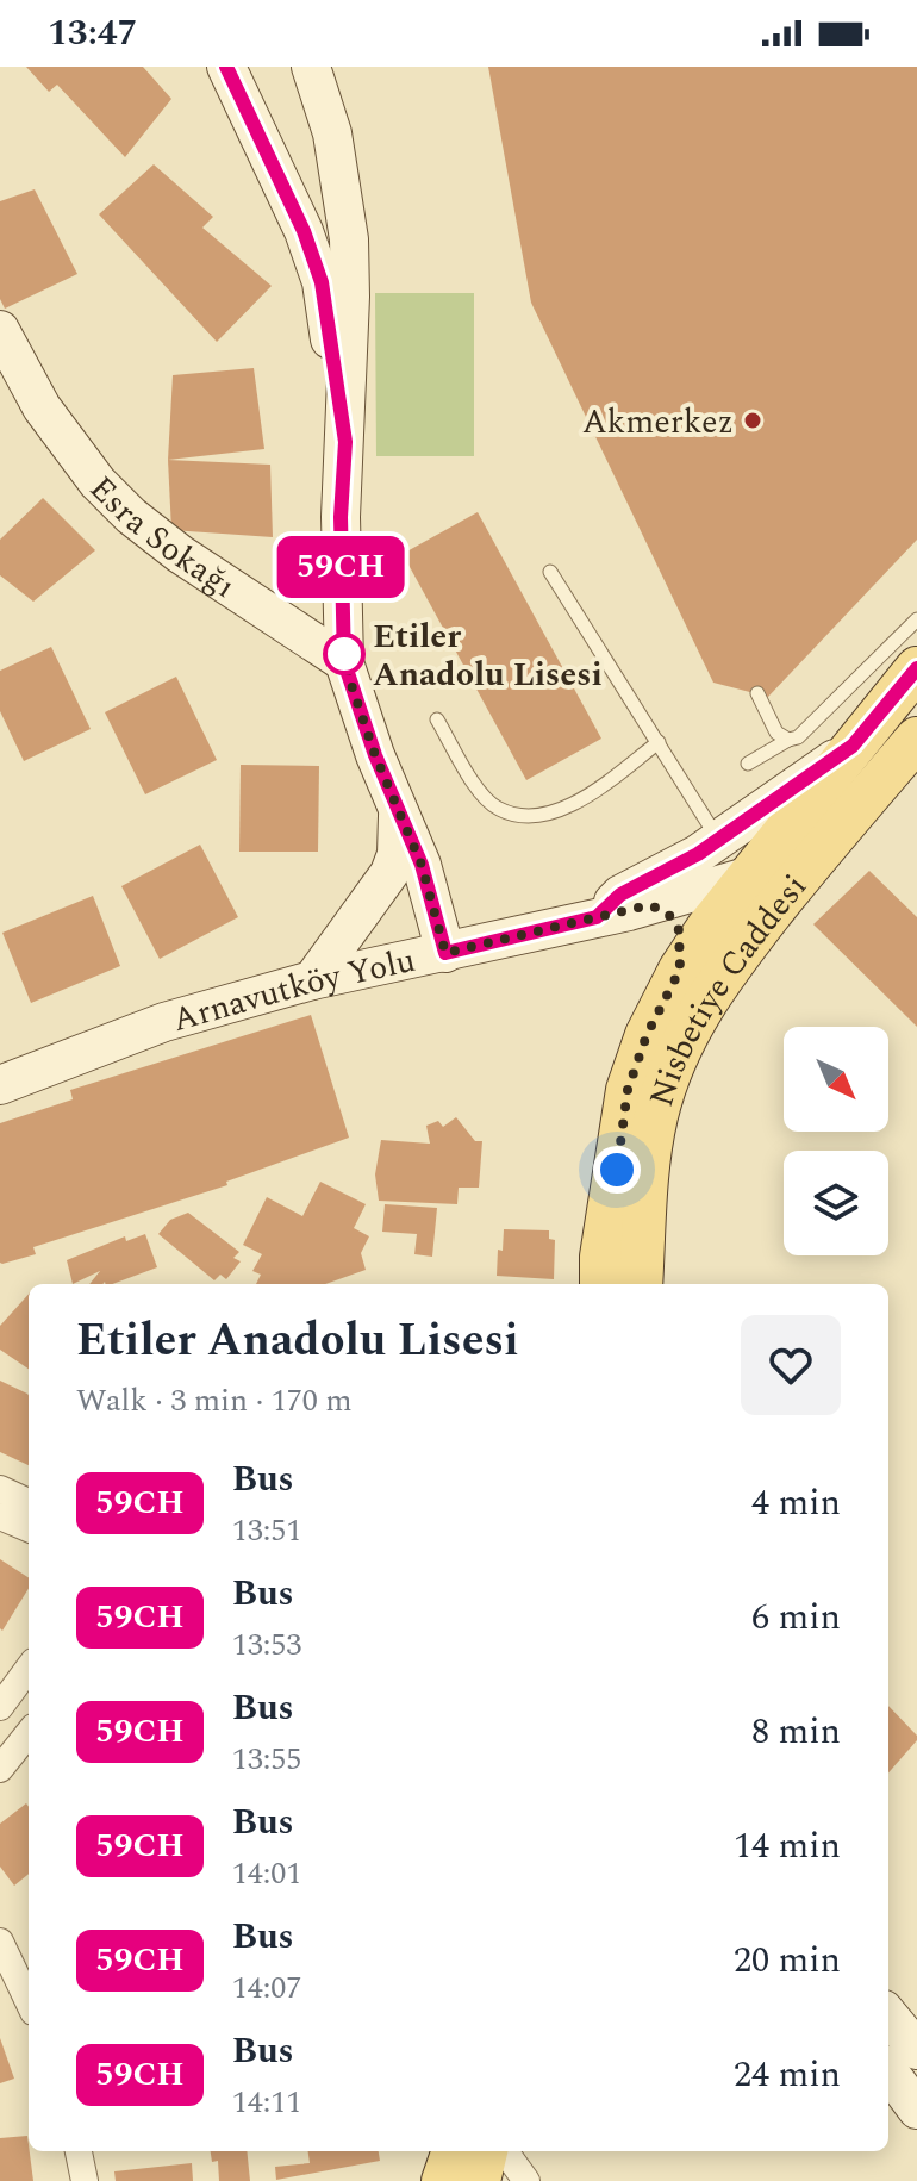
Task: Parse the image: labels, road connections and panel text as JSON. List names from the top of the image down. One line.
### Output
{"streets":{"main road":["Esra Sokağı","Arnavutköy Yolu","Nisbetiye Caddesi"]},"crossings":[["Arnavutköy Yolu","Nisbetiye Caddesi"]],"places":["Akmerkez","Etiler Anadolu Lisesi"],"lines":["bus line 59CH"],"north":"bottom right","page":{"status":"13:47","on_map":"59CH","heading":["Etiler Anadolu Lisesi","Walk · 3 min · 170 m"],"list":[{"mark":"59CH","name":"Bus","note":"13:51","value":"4 min"},{"mark":"59CH","name":"Bus","note":"13:53","value":"6 min"},{"mark":"59CH","name":"Bus","note":"13:55","value":"8 min"},{"mark":"59CH","name":"Bus","note":"14:01","value":"14 min"},{"mark":"59CH","name":"Bus","note":"14:07","value":"20 min"},{"mark":"59CH","name":"Bus","note":"14:11","value":"24 min"}]}}
